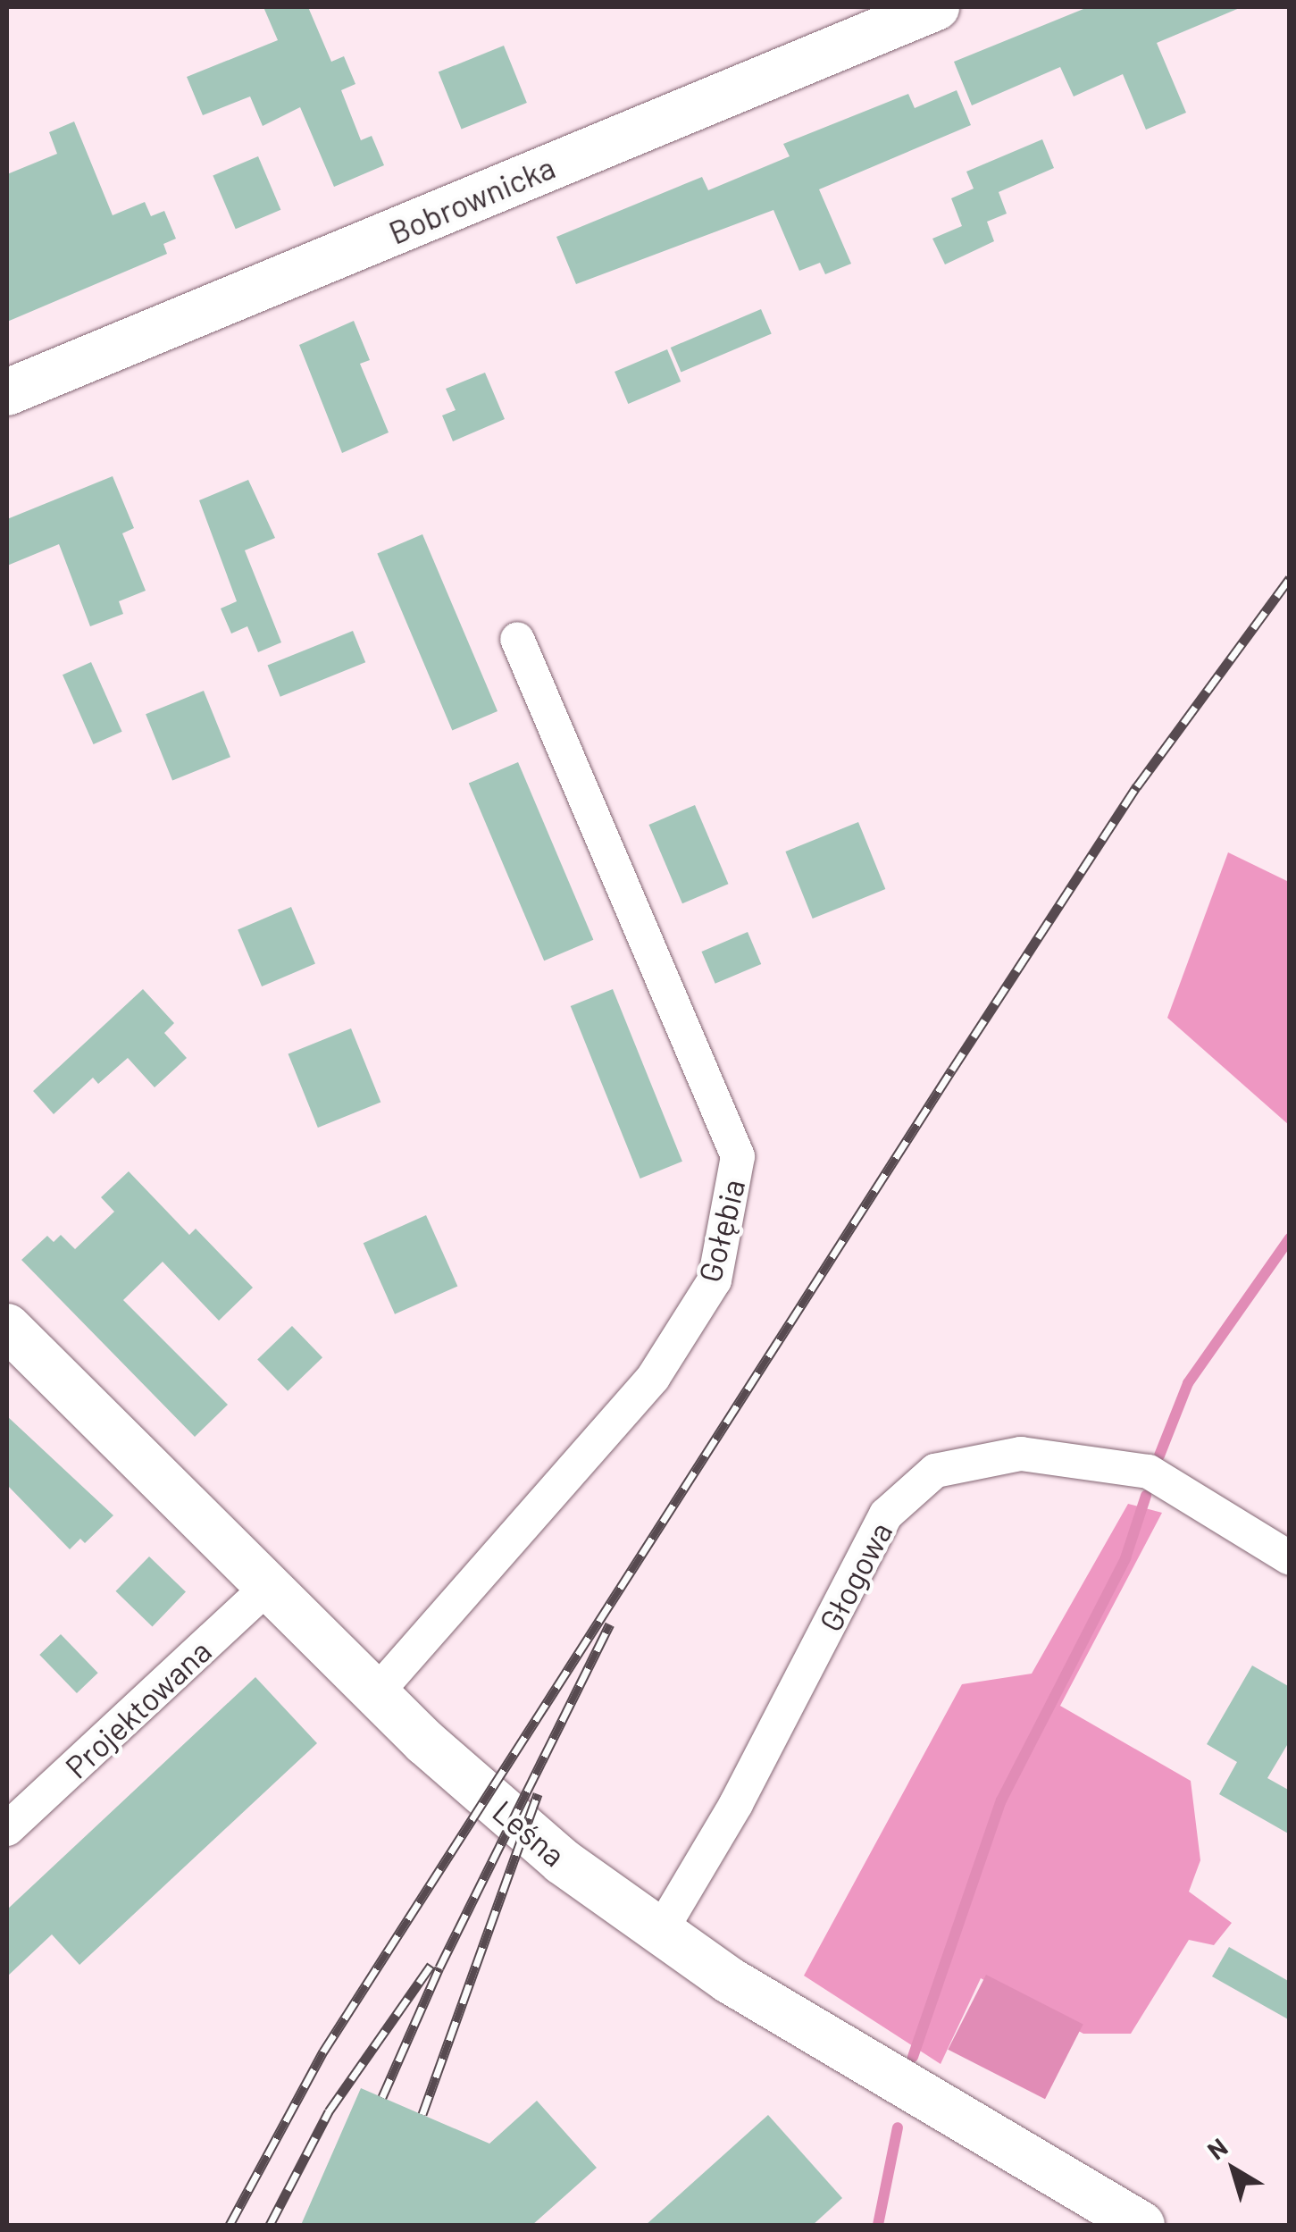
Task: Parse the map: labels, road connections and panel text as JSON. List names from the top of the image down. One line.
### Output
{"streets":{"street":["Bobrownicka","Gołębia","Głogowa","Projektowana","Leśna"]},"crossings":[["Gołębia","Leśna"],["Głogowa","Leśna"],["Projektowana","Leśna"]],"north":"top left"}
